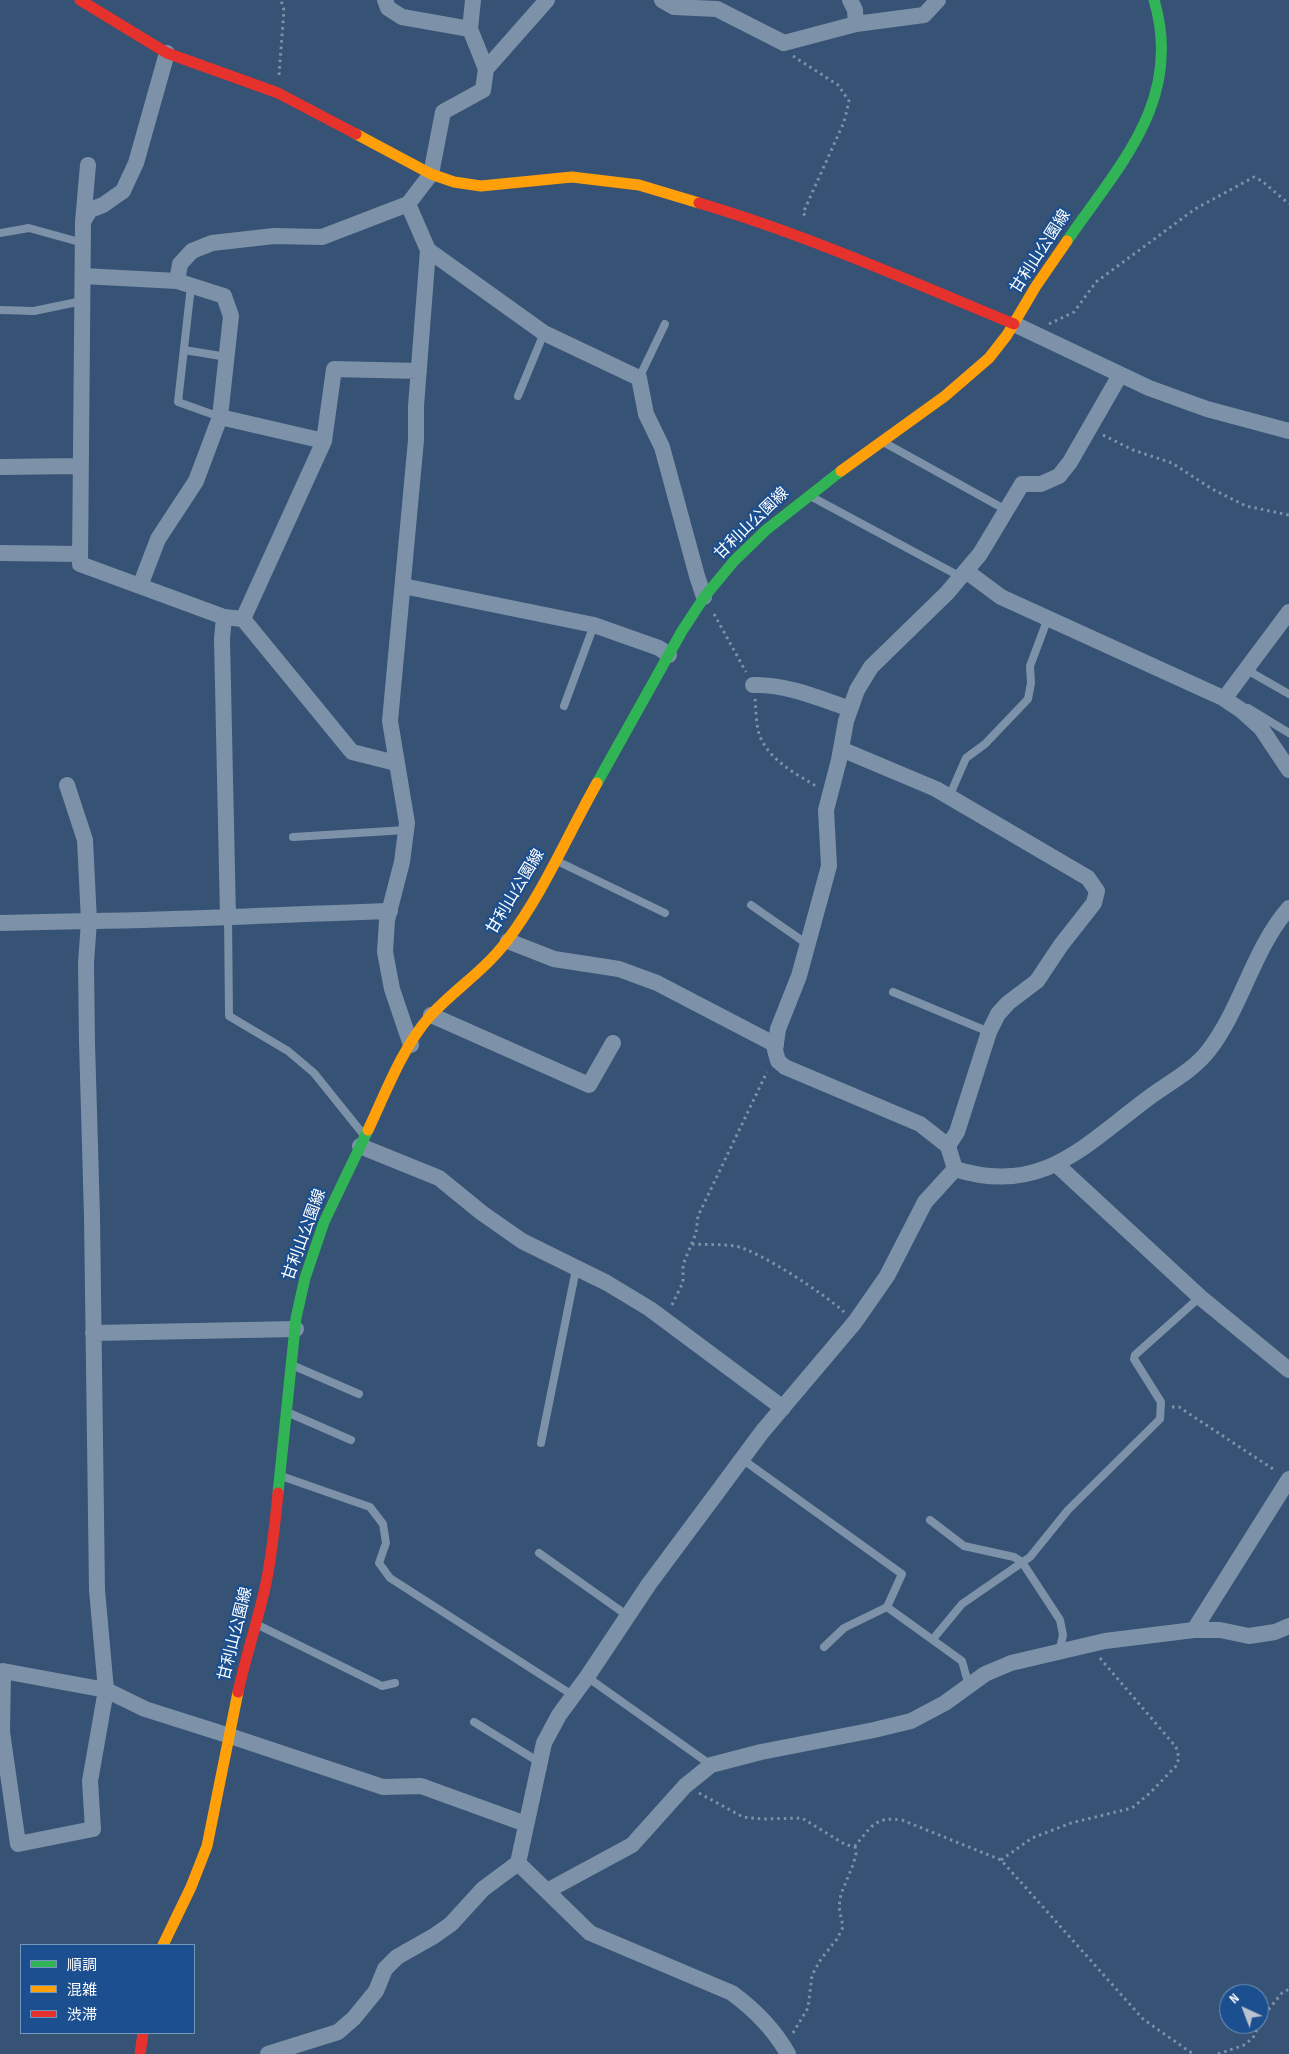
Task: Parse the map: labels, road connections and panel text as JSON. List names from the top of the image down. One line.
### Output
{"streets":{"main road":["甘利山公園線"]},"legend":["順調","混雑","渋滞"],"north":"top left"}
